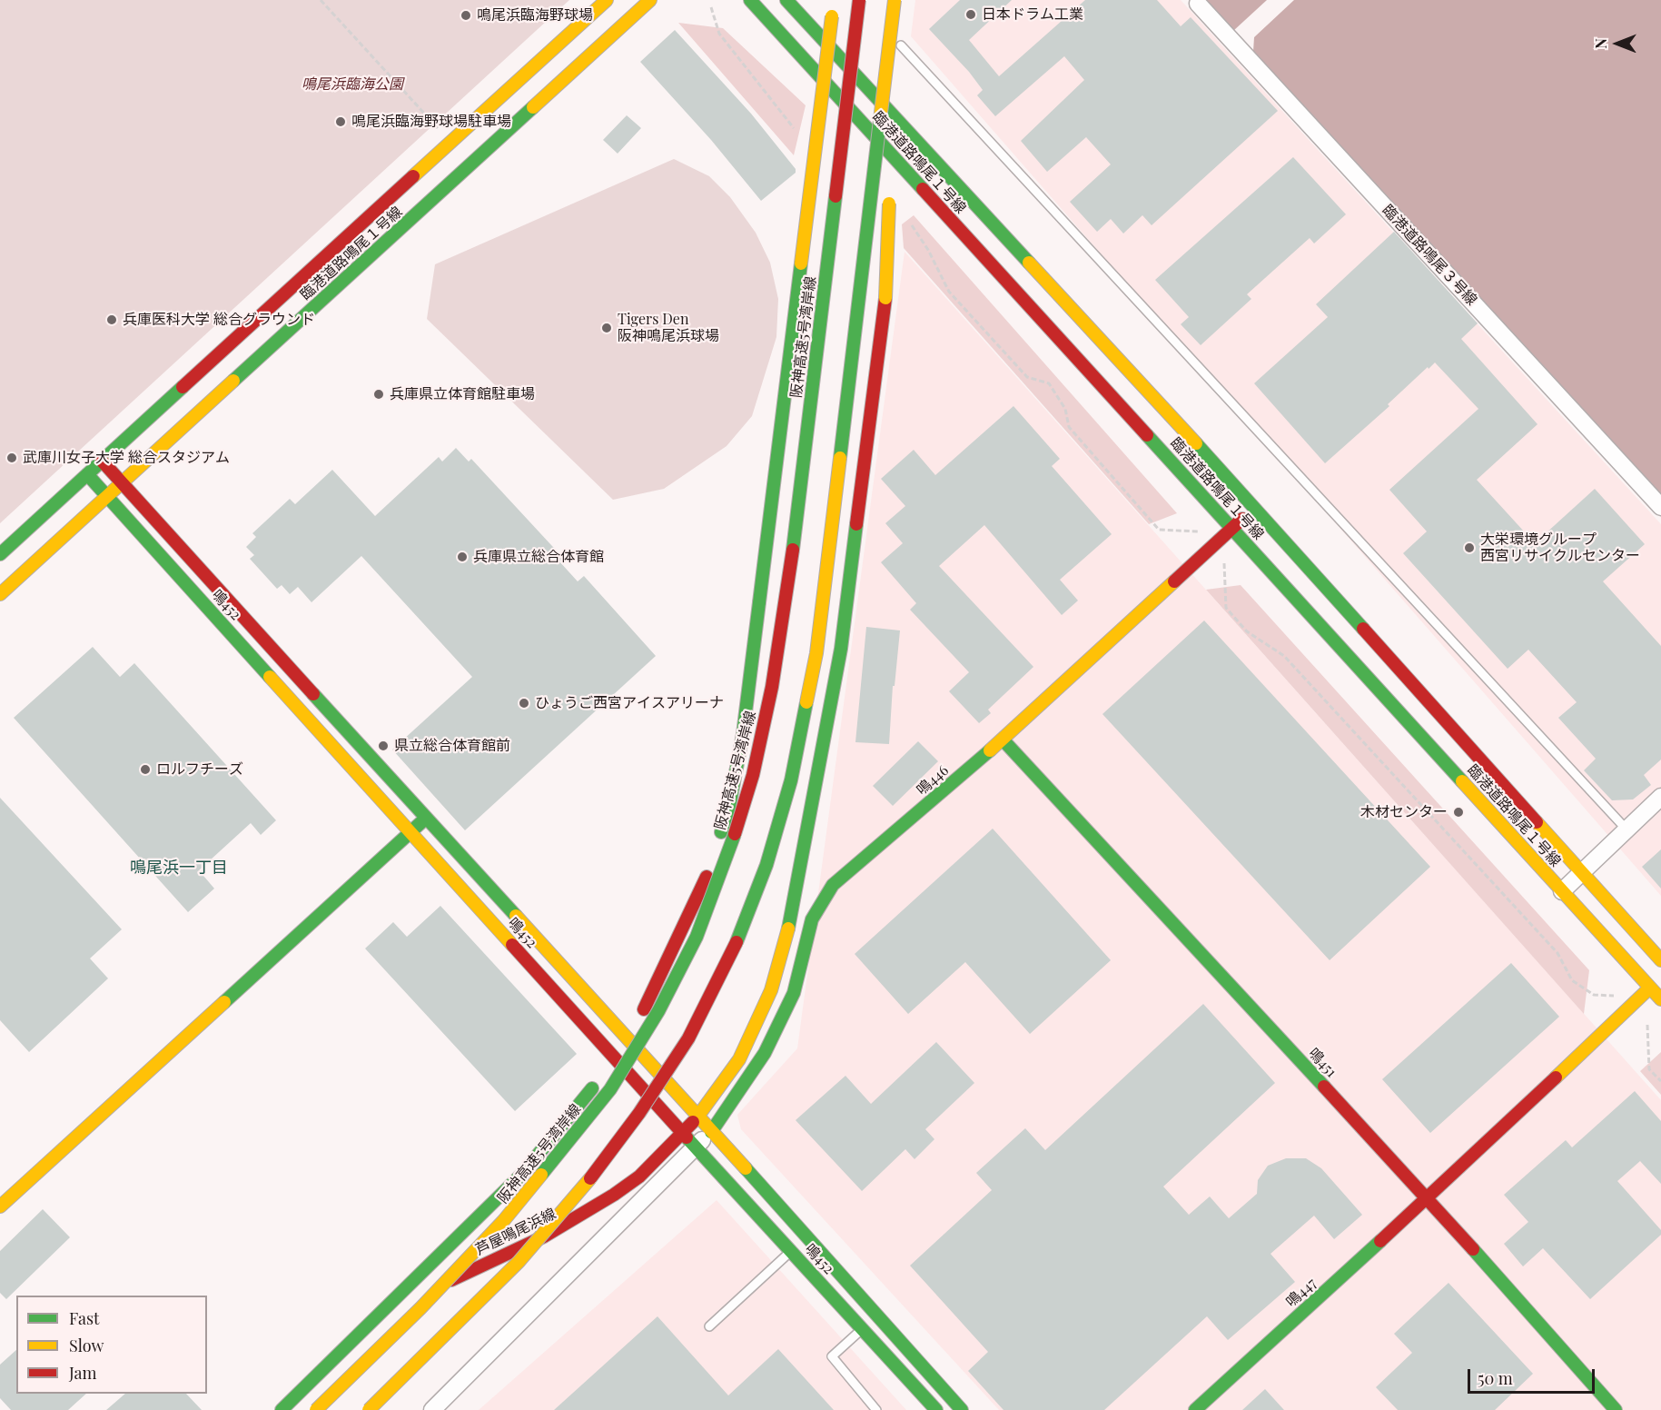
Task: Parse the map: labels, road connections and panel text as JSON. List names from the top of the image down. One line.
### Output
{"streets":{"main road":["臨港道路鳴尾１号線","阪神高速5号湾岸線","鳴452","鳴446","鳴451","芦屋鳴尾浜線","鳴447"],"street":["臨港道路鳴尾３号線"]},"crossings":[["臨港道路鳴尾１号線","鳴452"],["臨港道路鳴尾１号線","鳴446"],["臨港道路鳴尾１号線","鳴447"],["鳴452","鳴446"],["鳴452","芦屋鳴尾浜線"],["鳴446","鳴451"],["鳴451","鳴447"]],"districts":["鳴尾浜一丁目"],"parks":["鳴尾浜臨海公園"],"places":["日本ドラム工業","鳴尾浜臨海野球場","鳴尾浜臨海野球場駐車場","兵庫医科大学 総合グラウンド","Tigers Den 阪神鳴尾浜球場","兵庫県立体育館駐車場","武庫川女子大学 総合スタジアム","大栄環境グループ 西宮リサイクルセンター","兵庫県立総合体育館","ひょうご西宮アイスアリーナ","県立総合体育館前","ロルフチーズ","木材センター"],"legend":["Fast","Slow","Jam"],"scale_bar":"50 m","north":"left"}
